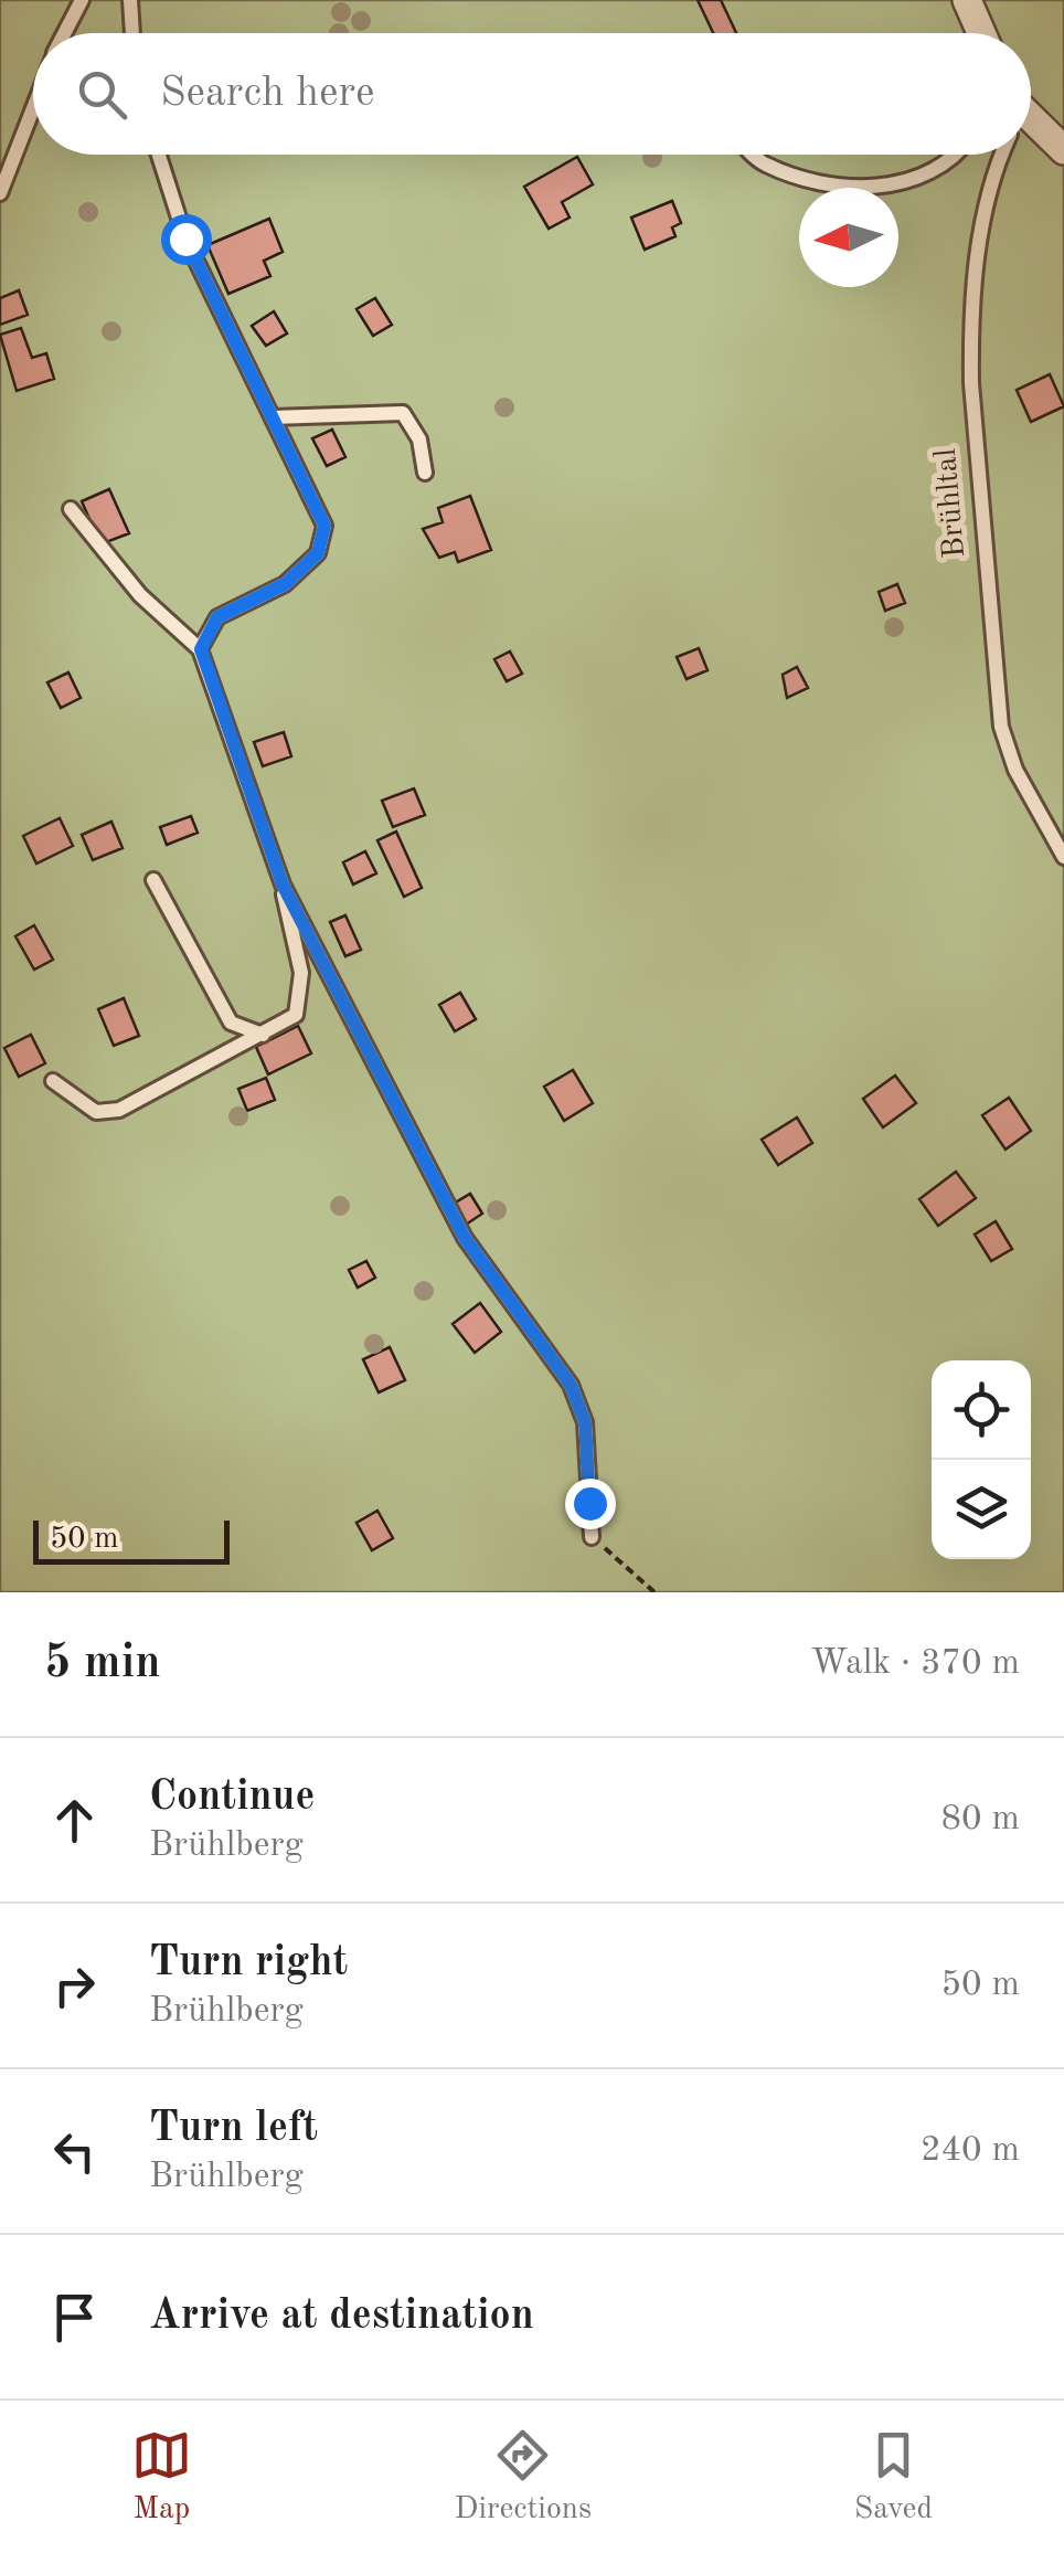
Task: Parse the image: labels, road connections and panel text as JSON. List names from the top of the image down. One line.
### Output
{"streets":{"street":["Brühltal"]},"scale_bar":"50 m","north":"left","page":{"search":"Search here","scale":"50 m","heading":["5 min","Walk · 370 m"],"list":[["Continue","Brühlberg","80 m"],["Turn right","Brühlberg","50 m"],["Turn left","Brühlberg","240 m"],"Arrive at destination"],"nav":["Map","Directions","Saved"]}}
